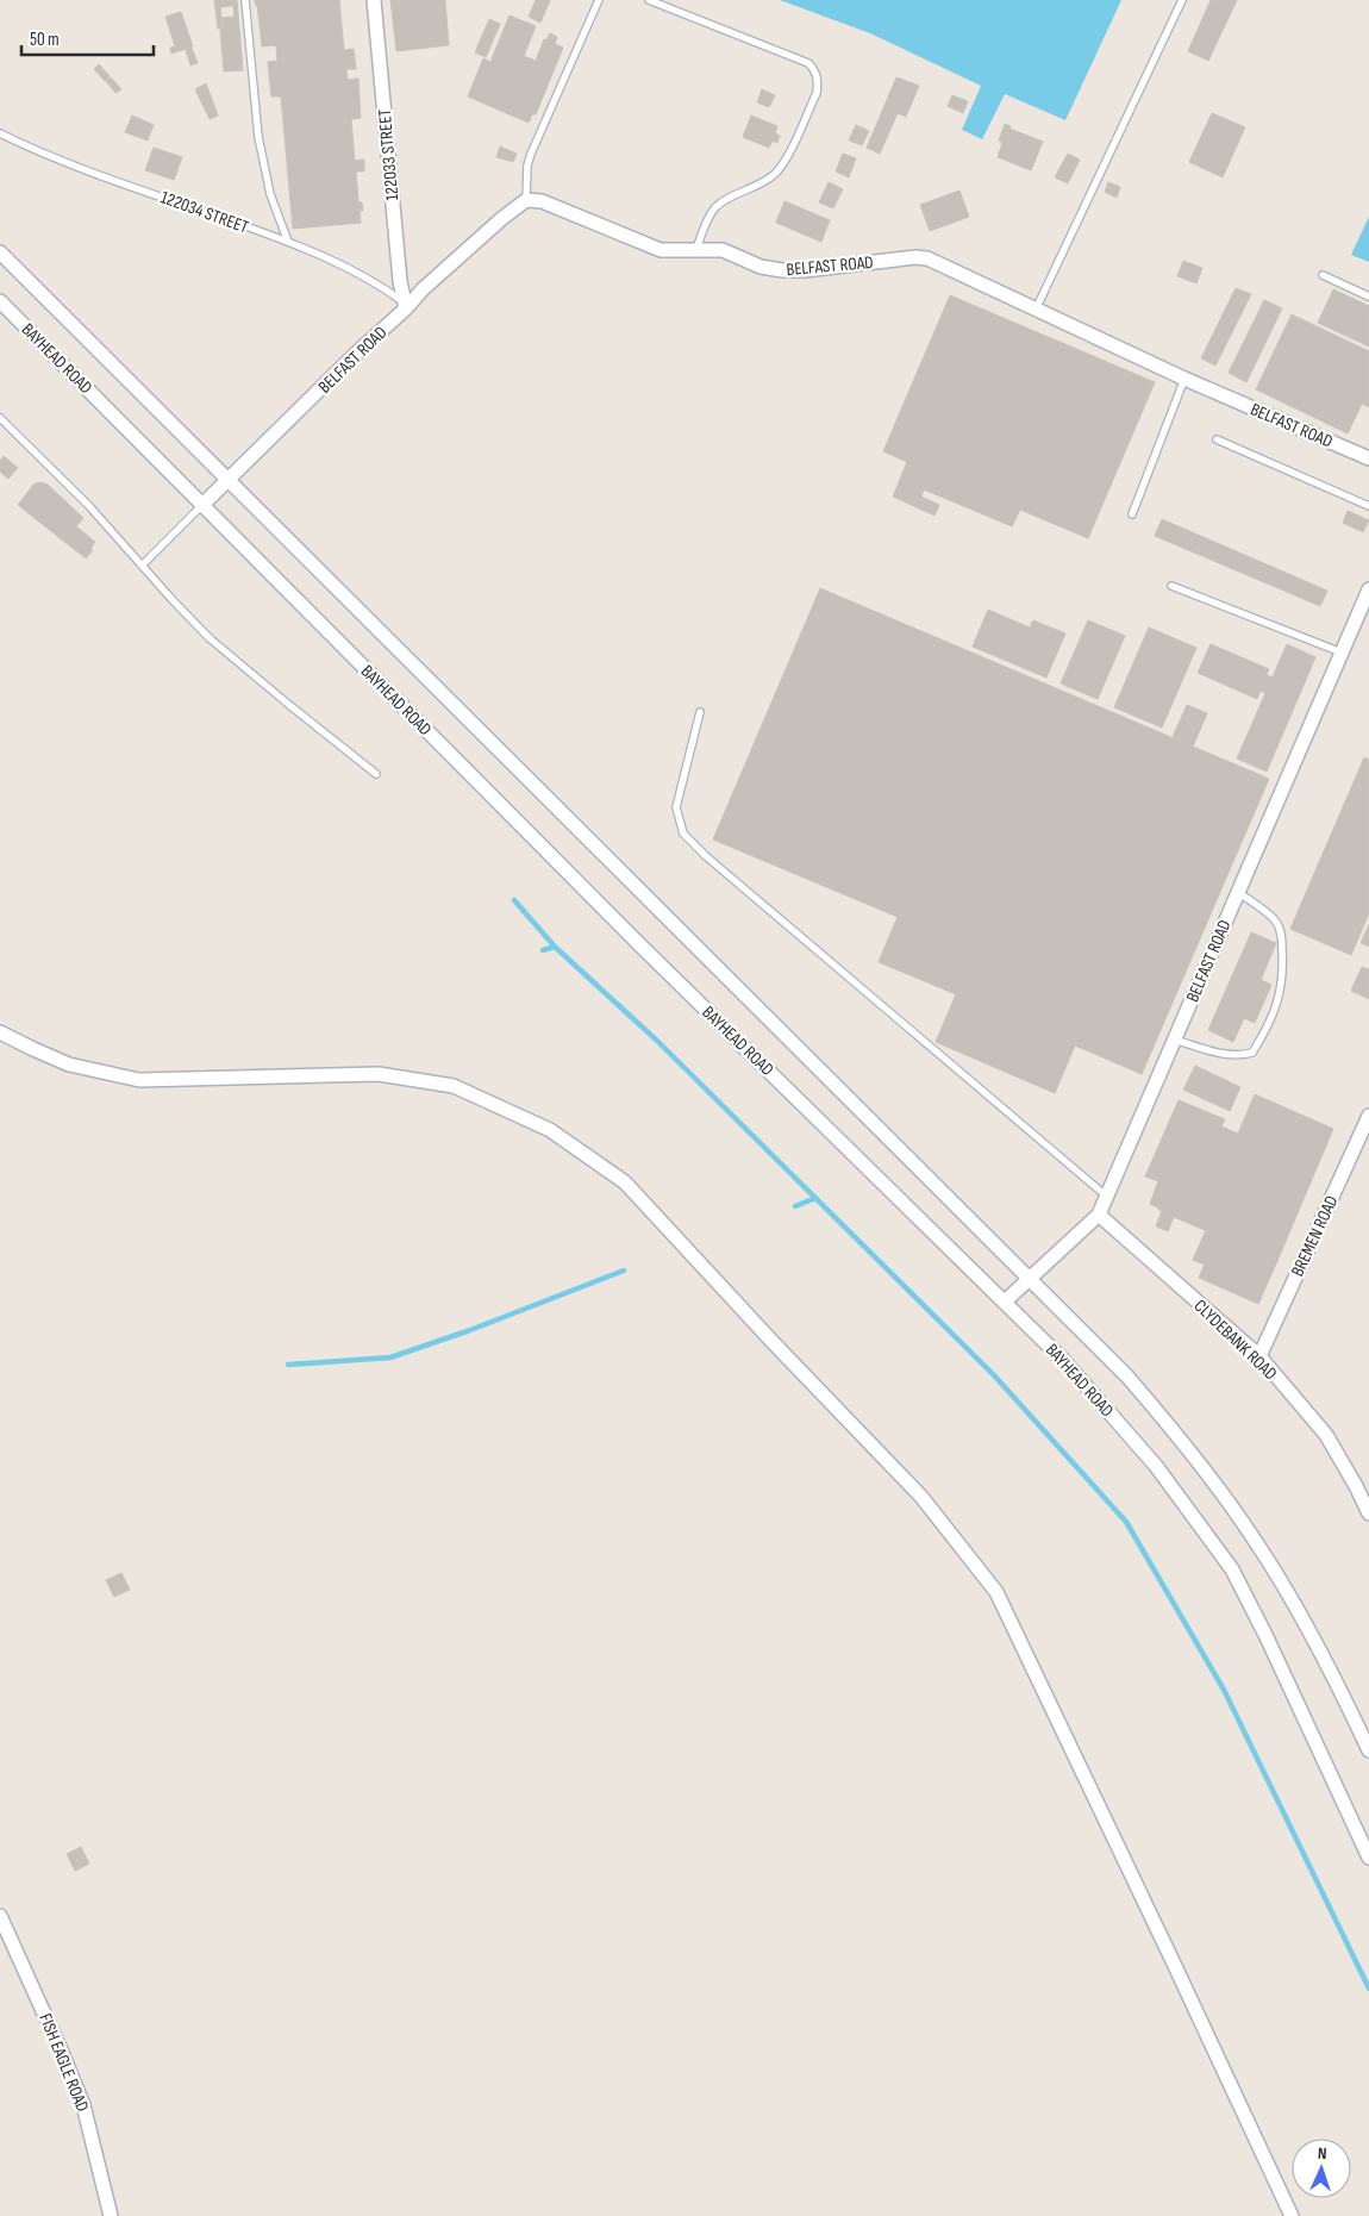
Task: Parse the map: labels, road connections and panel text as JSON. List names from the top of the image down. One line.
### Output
{"streets":{"street":["122033 STREET","BELFAST ROAD","BAYHEAD ROAD","BREMEN ROAD","CLYDEBANK ROAD","FISH EAGLE ROAD"],"lane":["122034 STREET"]},"crossings":[["122033 STREET","122034 STREET"],["122033 STREET","BELFAST ROAD"],["122034 STREET","BELFAST ROAD"],["BELFAST ROAD","BAYHEAD ROAD"],["BELFAST ROAD","CLYDEBANK ROAD"],["BREMEN ROAD","CLYDEBANK ROAD"]],"scale_bar":"50 m","north":"top"}
